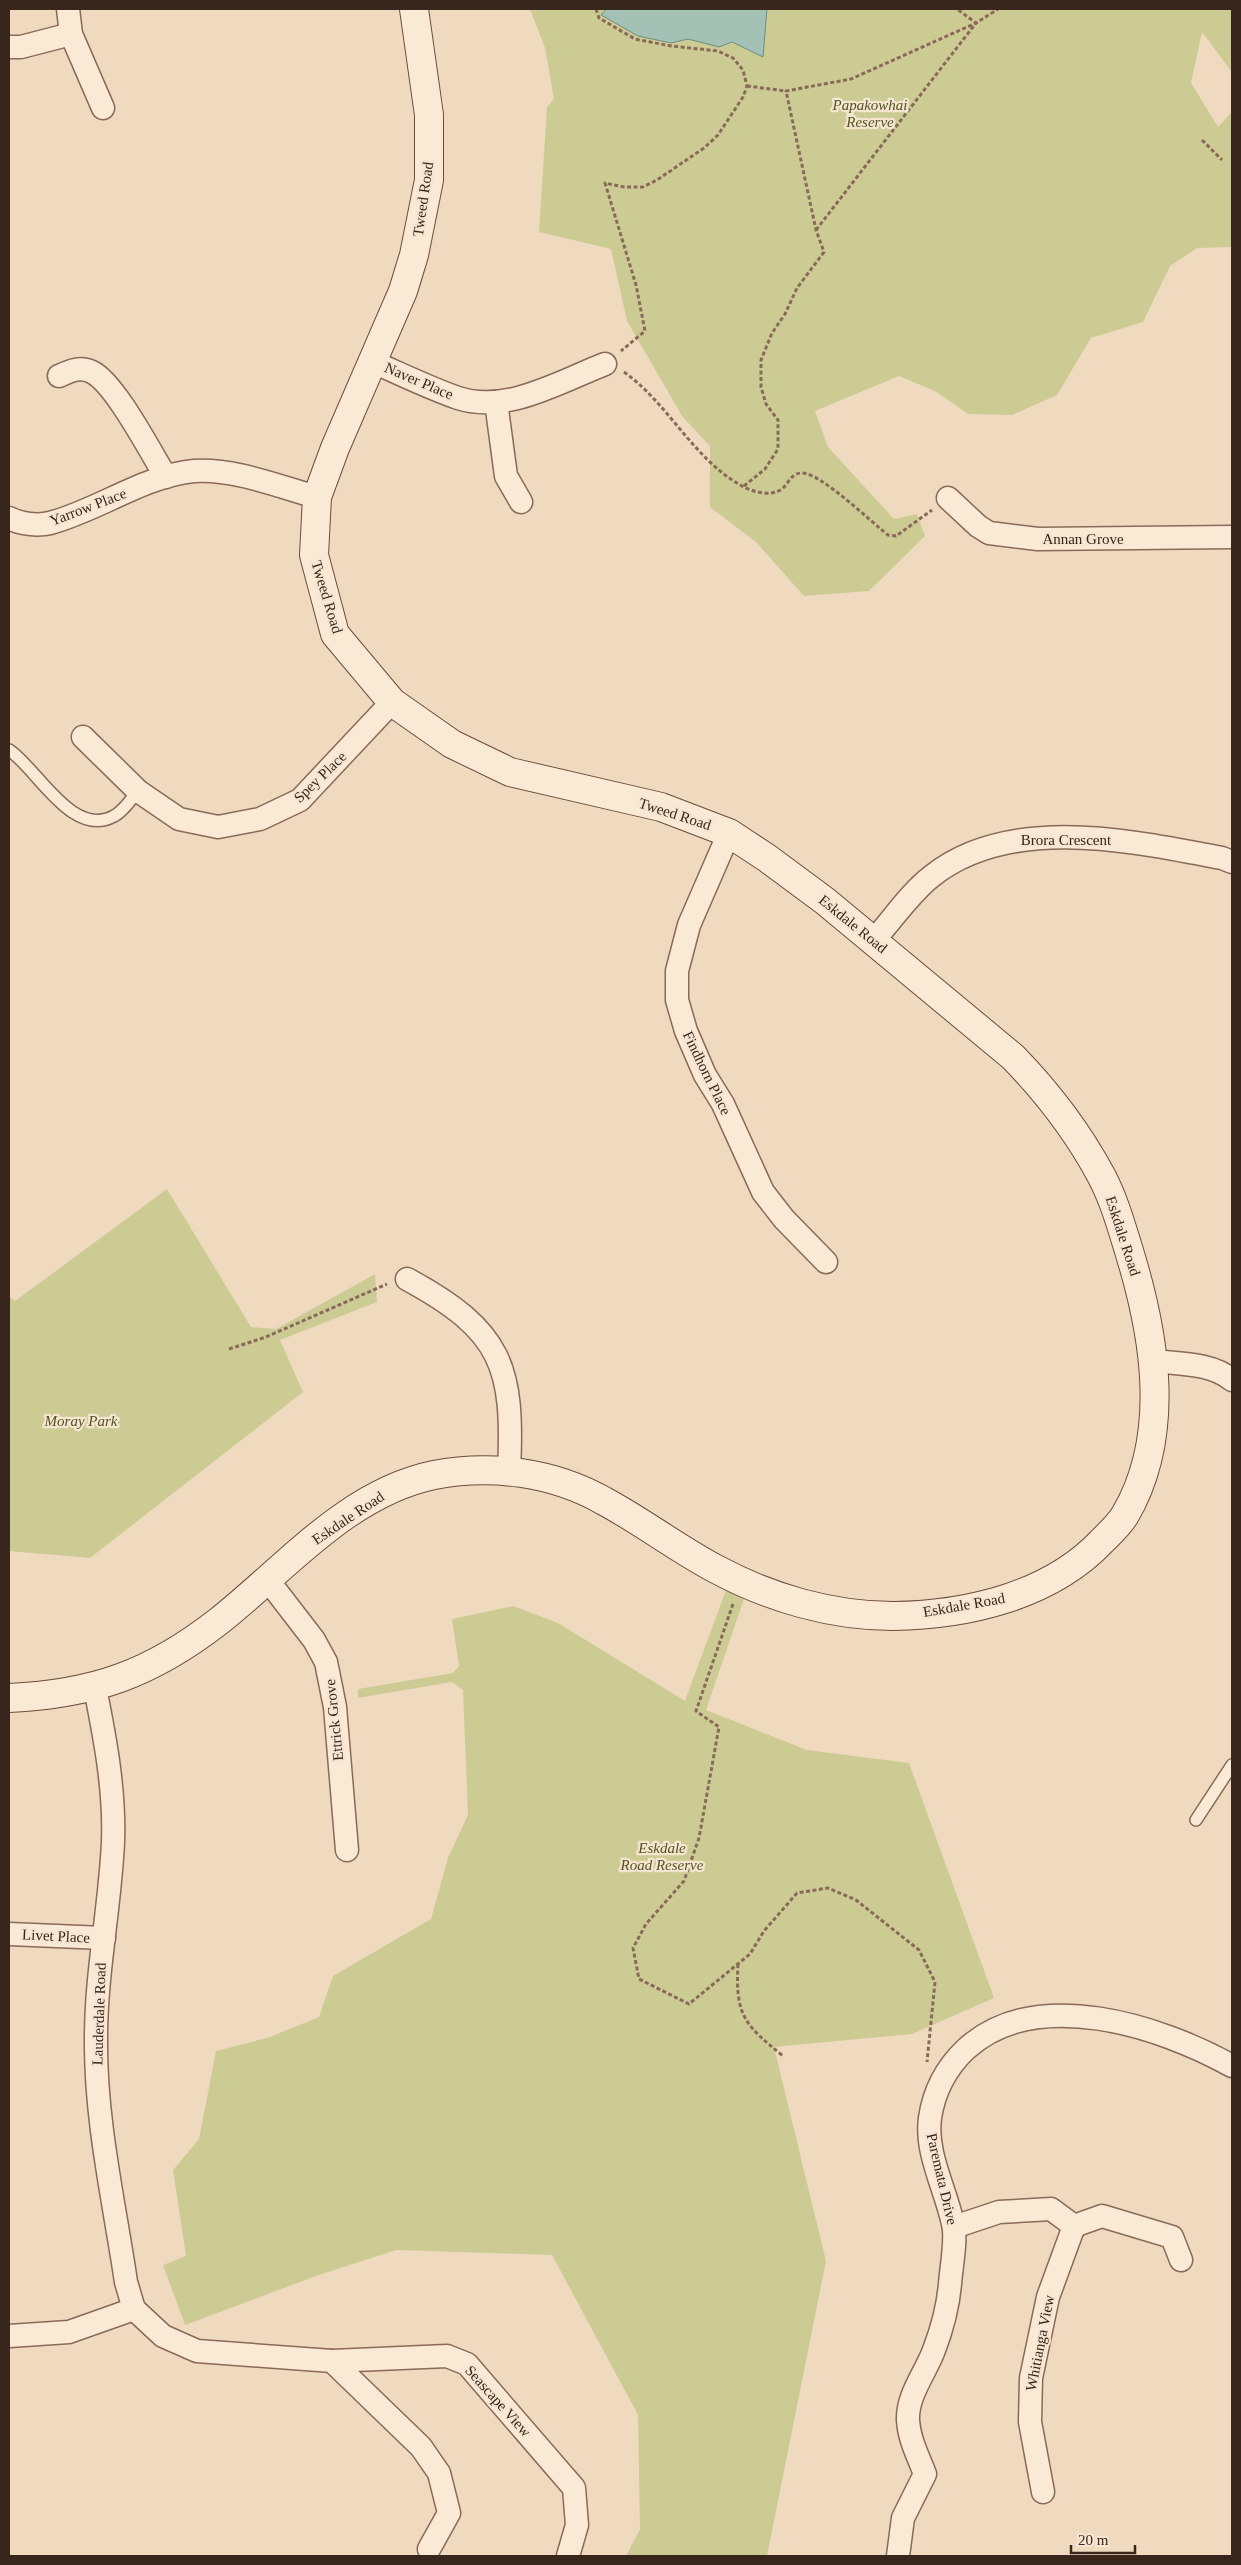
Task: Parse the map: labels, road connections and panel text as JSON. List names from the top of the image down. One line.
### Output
{"streets":{"street":["Tweed Road","Naver Place","Yarrow Place","Annan Grove","Spey Place","Brora Crescent","Eskdale Road","Findhorn Place","Ettrick Grove","Livet Place","Lauderdale Road","Paremata Drive","Whitianga View","Seascape View"]},"crossings":[["Tweed Road","Naver Place"],["Tweed Road","Yarrow Place"],["Tweed Road","Spey Place"],["Tweed Road","Eskdale Road"],["Tweed Road","Findhorn Place"],["Brora Crescent","Eskdale Road"],["Eskdale Road","Findhorn Place"],["Eskdale Road","Ettrick Grove"],["Eskdale Road","Lauderdale Road"],["Livet Place","Lauderdale Road"],["Lauderdale Road","Seascape View"]],"parks":["Papakowhai Reserve","Moray Park","Eskdale Road Reserve"],"scale_bar":"20 m"}
